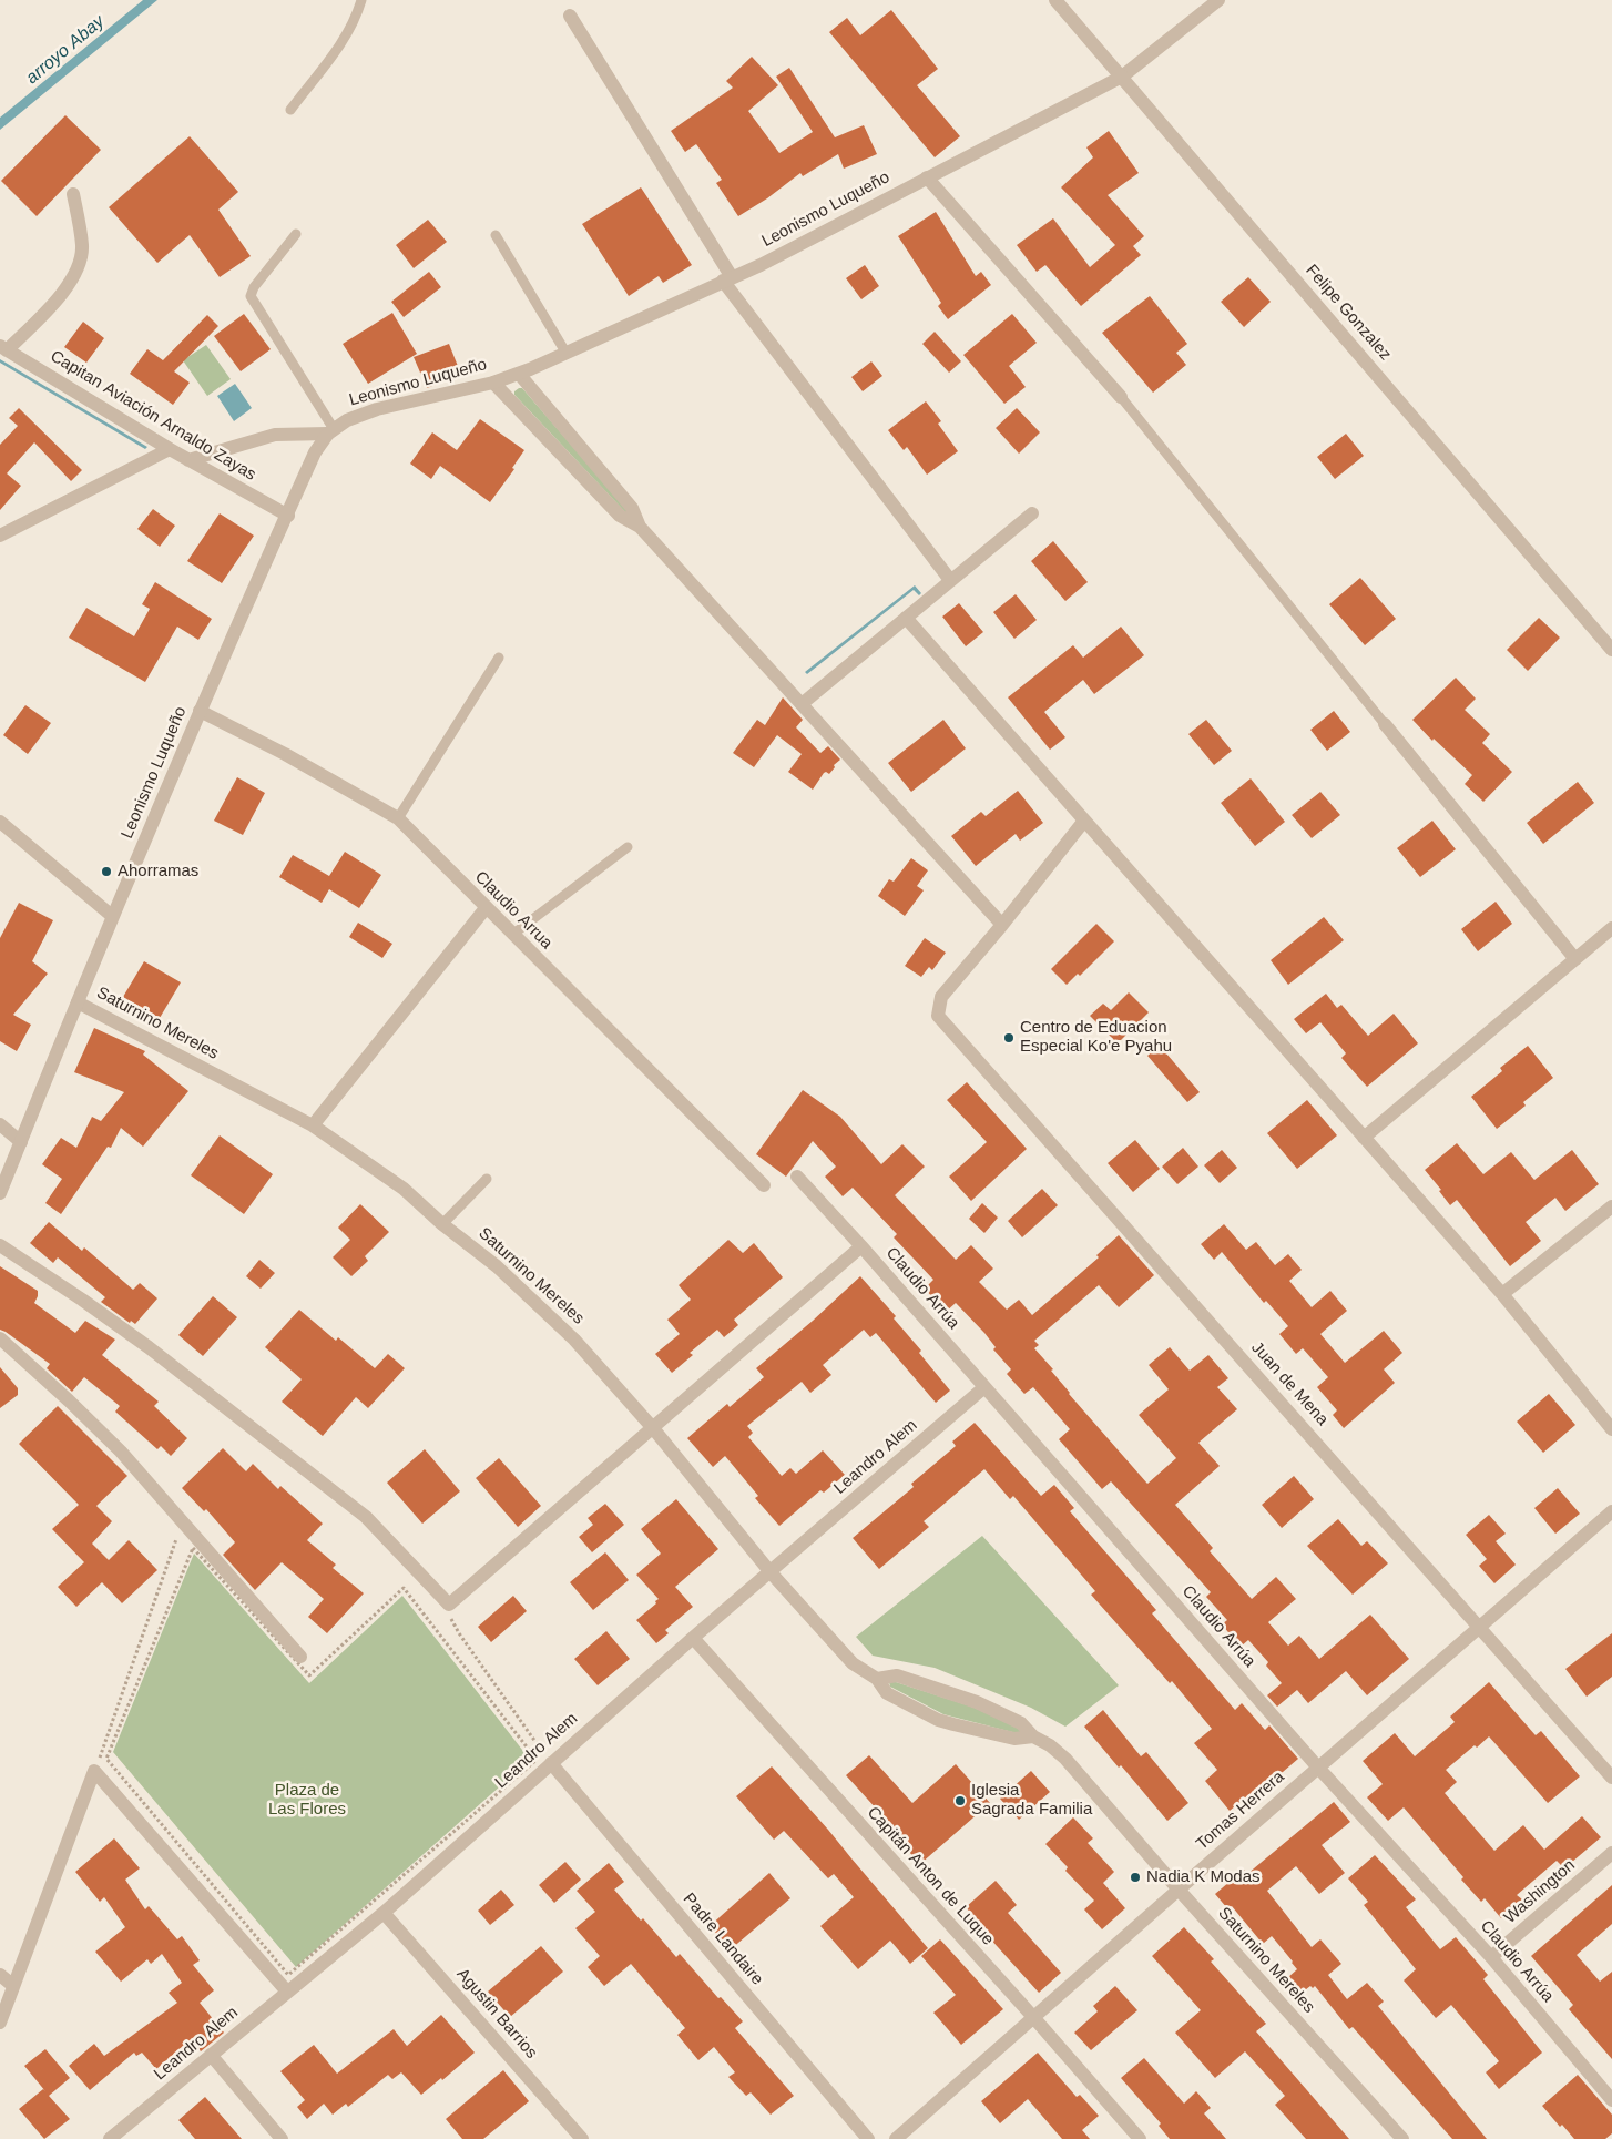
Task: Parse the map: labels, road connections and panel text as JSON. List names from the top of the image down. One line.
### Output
{"streets":{"street":["Leonismo Luqueño","Felipe Gonzalez","Capitan Aviación Arnaldo Zayas","Claudio Arrua","Saturnino Mereles","Claudio Arrúa","Juan de Mena","Leandro Alem","Tomas Herrera","Capitán Anton de Luque","Washington","Padre Landaire","Agustin Barrios"]},"crossings":[["Leonismo Luqueño","Felipe Gonzalez"],["Leonismo Luqueño","Capitan Aviación Arnaldo Zayas"],["Leonismo Luqueño","Claudio Arrua"],["Leonismo Luqueño","Saturnino Mereles"],["Saturnino Mereles","Leandro Alem"],["Saturnino Mereles","Tomas Herrera"],["Claudio Arrúa","Leandro Alem"],["Claudio Arrúa","Tomas Herrera"],["Claudio Arrúa","Washington"],["Juan de Mena","Tomas Herrera"],["Leandro Alem","Capitán Anton de Luque"],["Leandro Alem","Padre Landaire"],["Leandro Alem","Agustin Barrios"],["Tomas Herrera","Capitán Anton de Luque"]],"water":["arroyo Abay"],"parks":["Plaza de Las Flores"],"places":["Ahorramas","Centro de Eduacion Especial Ko'e Pyahu","Iglesia Sagrada Familia","Nadia K Modas"]}
